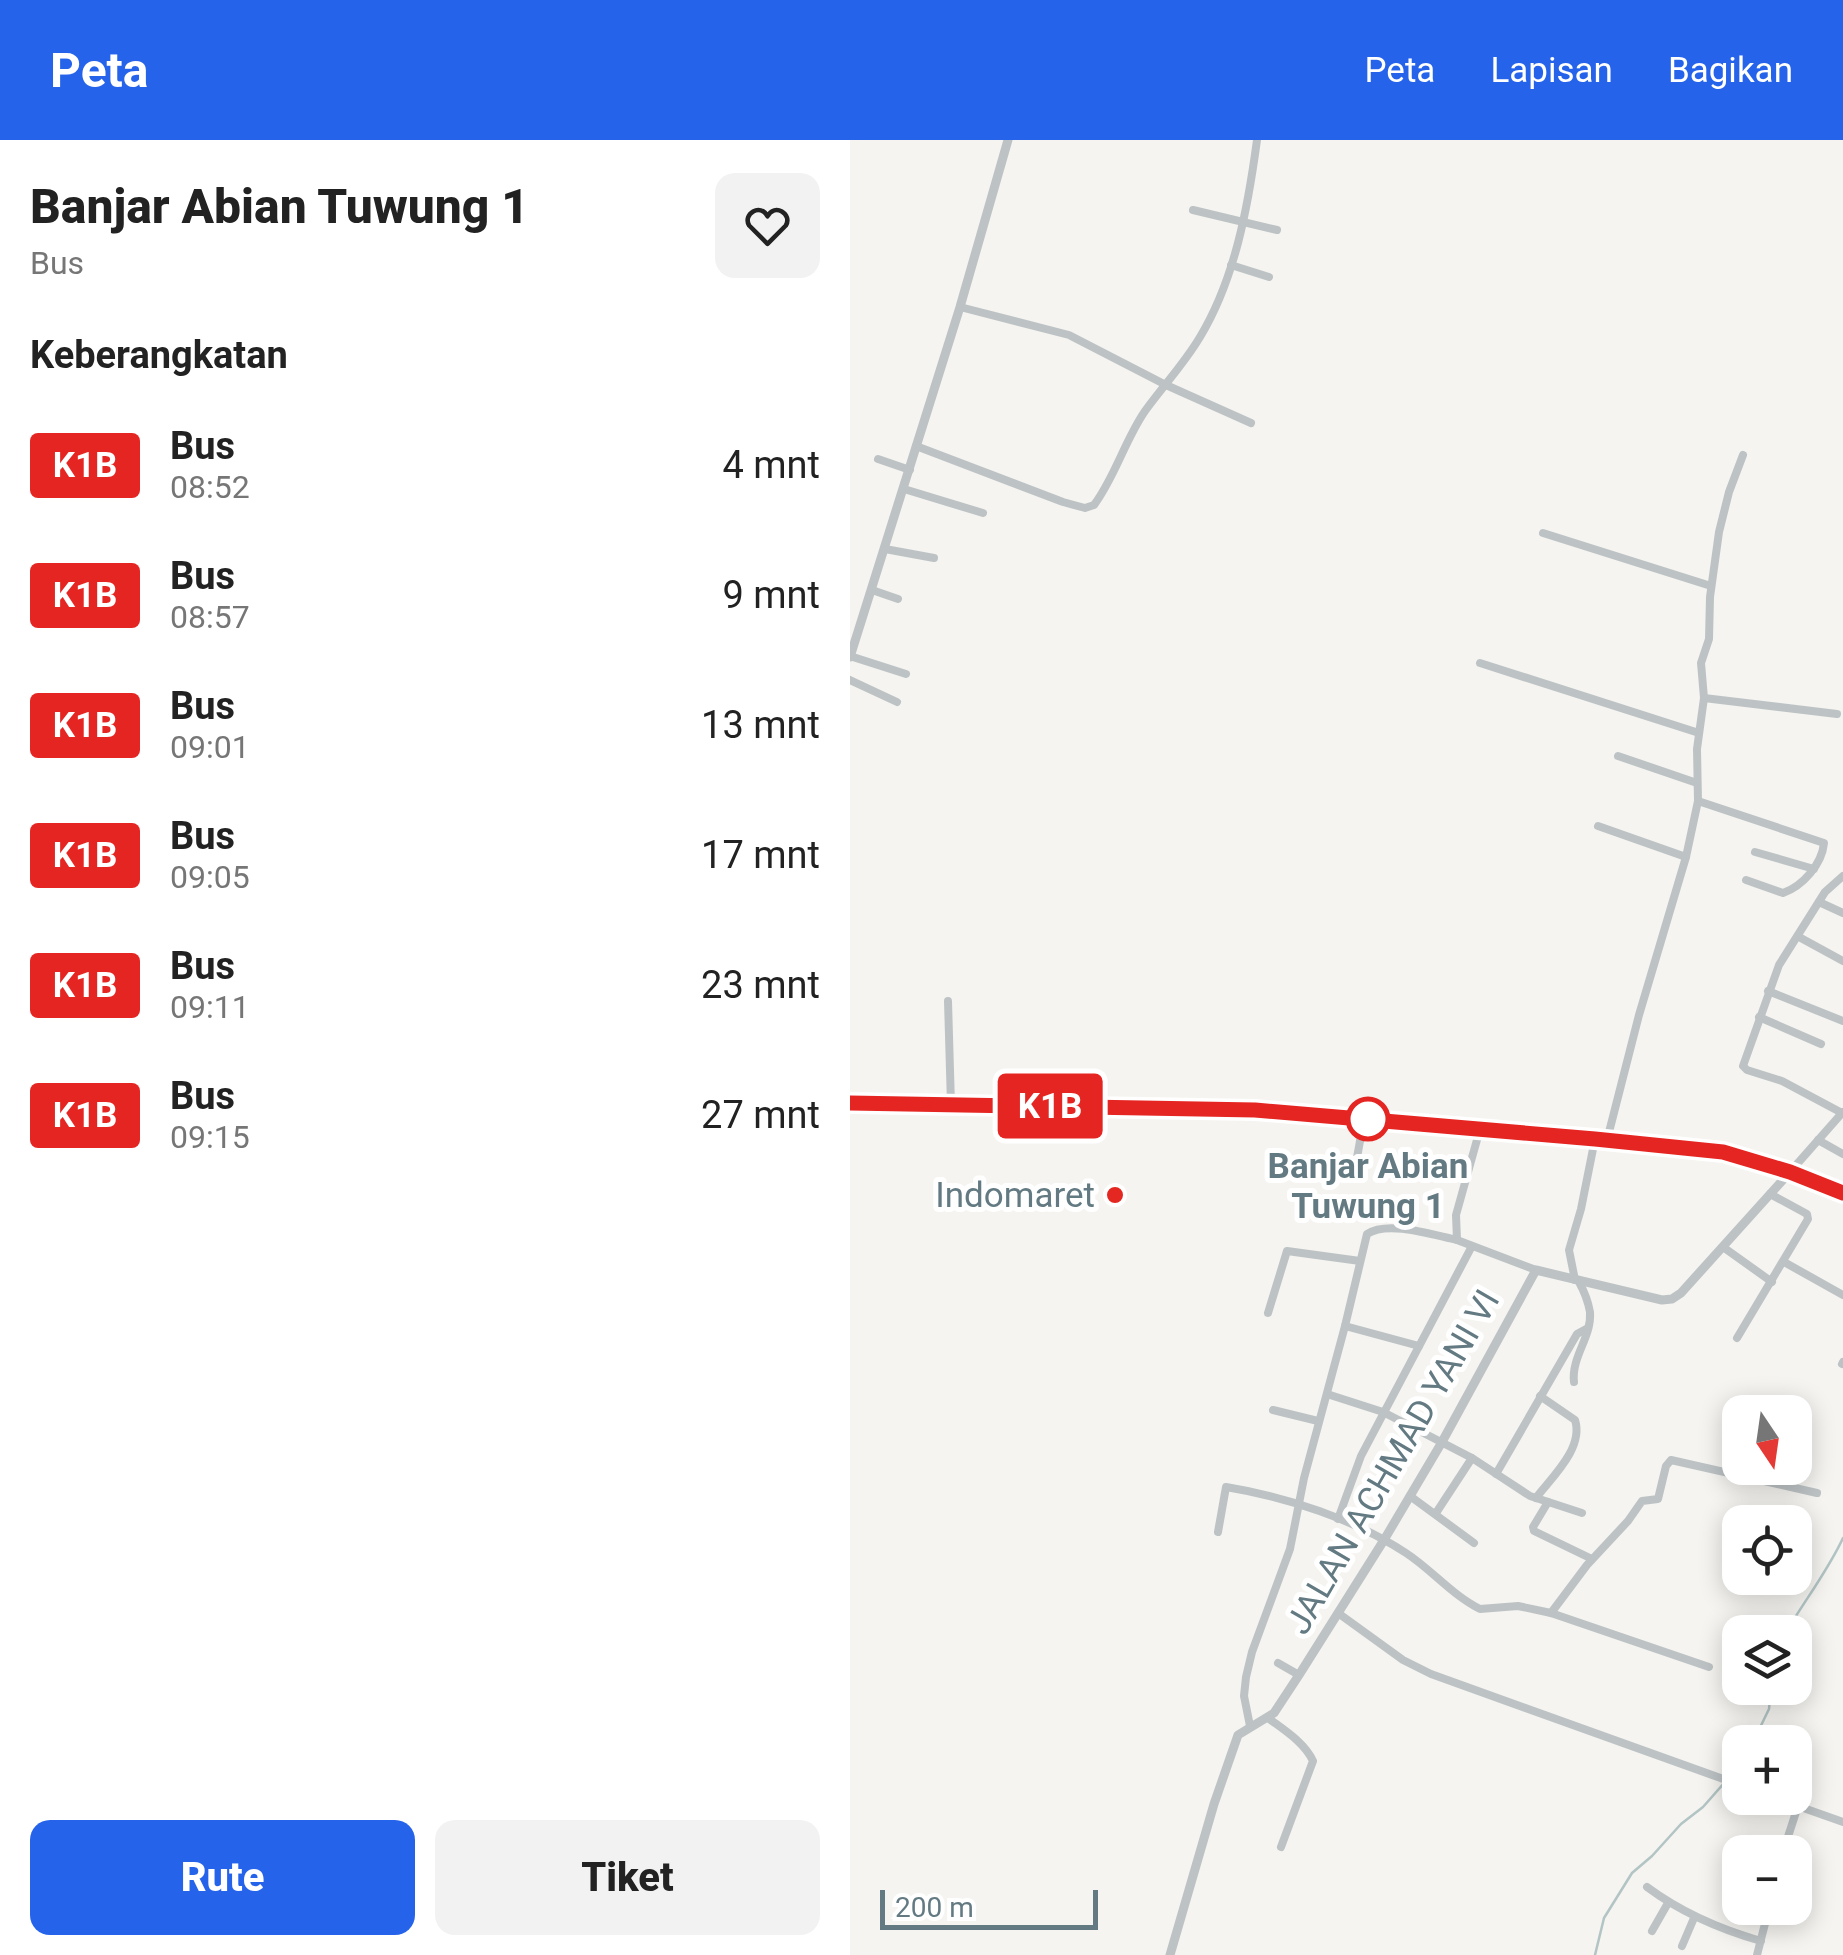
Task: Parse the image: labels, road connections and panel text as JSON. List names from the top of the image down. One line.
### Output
{"streets":{"street":["JALAN ACHMAD YANI VI"]},"places":["Banjar Abian Tuwung 1","Indomaret"],"lines":["bus line K1B"],"scale_bar":"200 m","north":"bottom","page":{"header":"Peta","nav":["Peta","Lapisan","Bagikan"],"heading":[["Banjar Abian Tuwung 1","Bus"],"Keberangkatan"],"on_map":"K1B","list":[{"mark":"K1B","name":"Bus","note":"08:52","value":"4 mnt"},{"mark":"K1B","name":"Bus","note":"08:57","value":"9 mnt"},{"mark":"K1B","name":"Bus","note":"09:01","value":"13 mnt"},{"mark":"K1B","name":"Bus","note":"09:05","value":"17 mnt"},{"mark":"K1B","name":"Bus","note":"09:11","value":"23 mnt"},{"mark":"K1B","name":"Bus","note":"09:15","value":"27 mnt"}],"map_buttons":["+","−"],"buttons":["Rute","Tiket"],"scale":"200 m"}}
